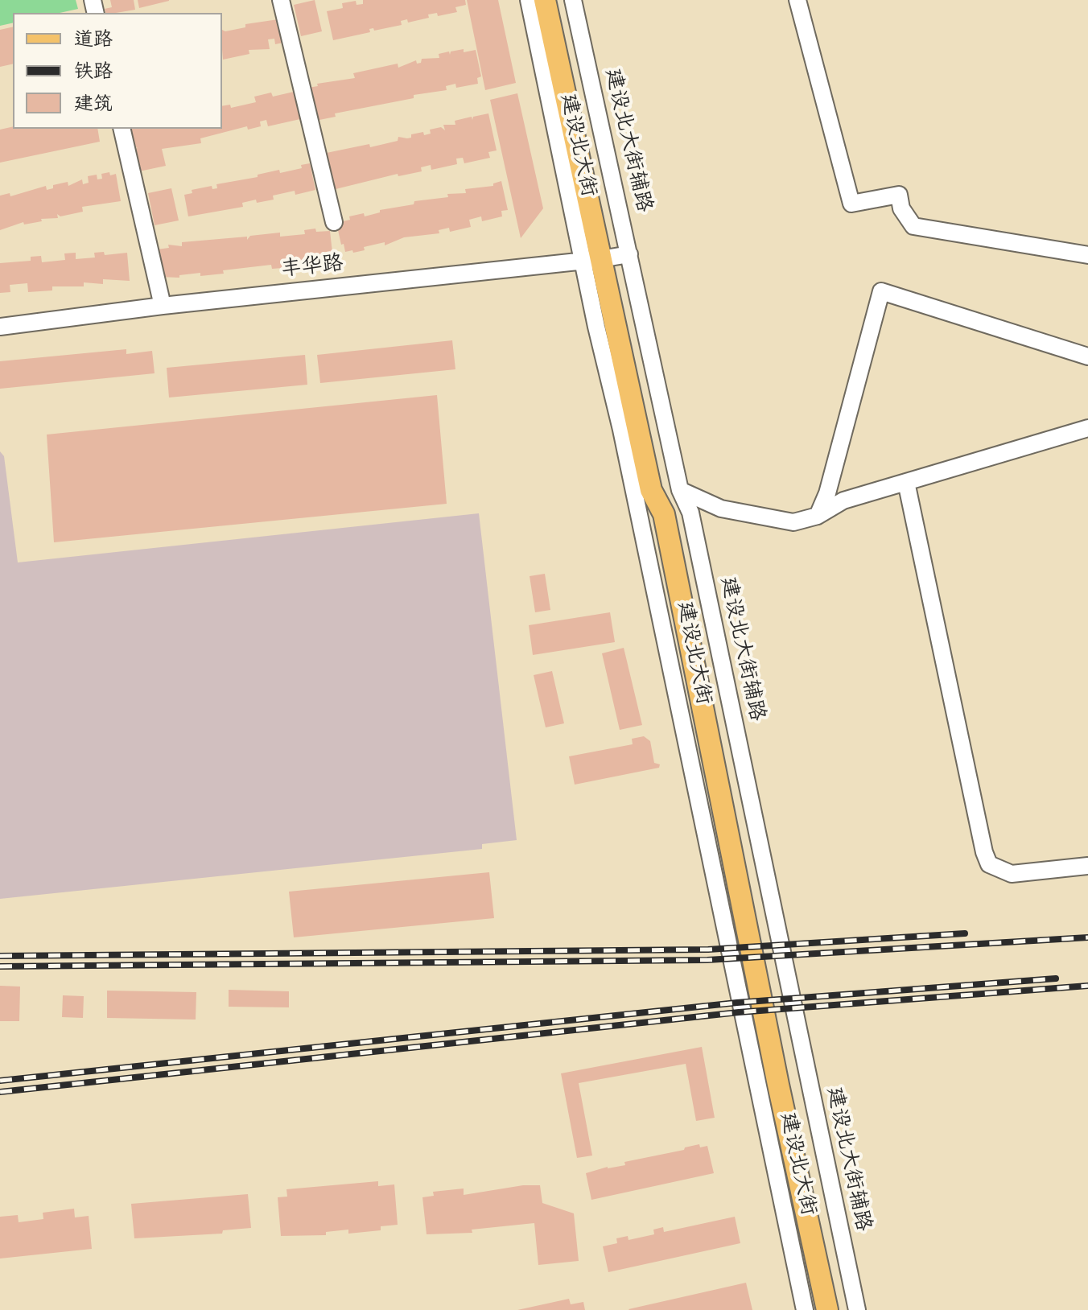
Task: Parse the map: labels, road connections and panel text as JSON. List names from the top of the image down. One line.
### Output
{"streets":{"main road":["建设北大街"],"street":["建设北大街辅路","丰华路"]},"crossings":[["建设北大街辅路","建设北大街"],["建设北大街辅路","丰华路"],["建设北大街","丰华路"]],"legend":["道路","铁路","建筑"]}
